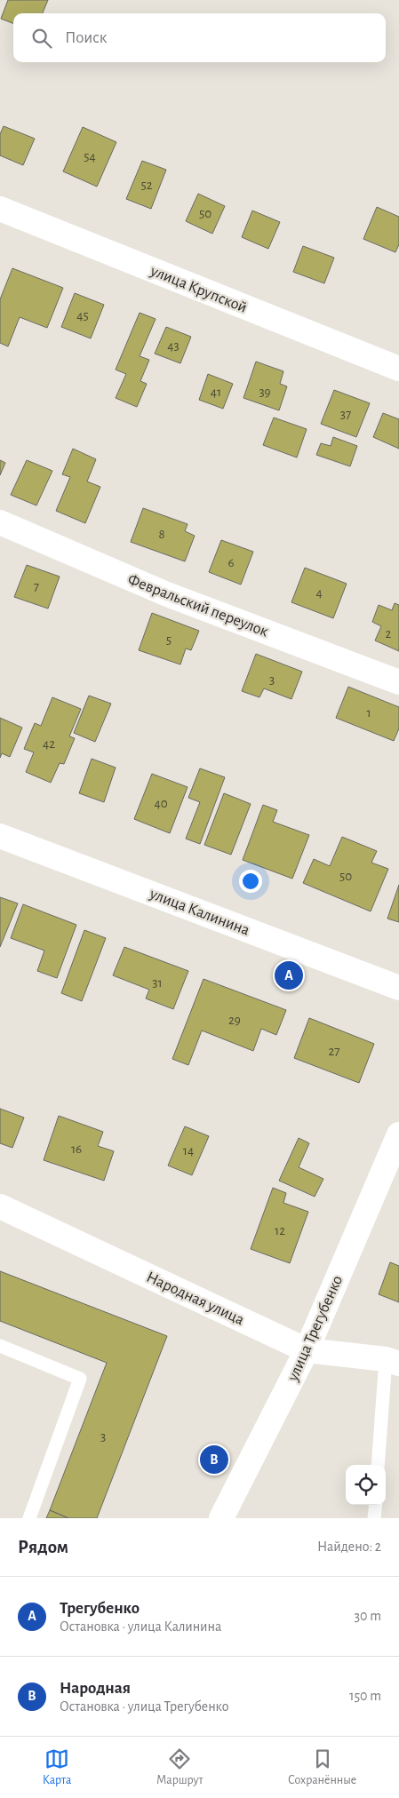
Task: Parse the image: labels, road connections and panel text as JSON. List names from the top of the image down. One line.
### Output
{"streets":{"street":["улица Крупской","Февральский переулок","улица Калинина","Народная улица","улица Трегубенко"]},"crossings":[["Народная улица","улица Трегубенко"]],"house_numbers":["54","52","50","45","43","41","39","37","8","6","7","4","2","5","3","1","42","40","50","31","29","27","16","14","12","3"],"page":{"search":"Поиск","pins":["A","B"],"heading":["Рядом","Найдено: 2"],"list":[{"mark":"A","name":"Трегубенко","note":"Остановка · улица Калинина","value":"30 m"},{"mark":"B","name":"Народная","note":"Остановка · улица Трегубенко","value":"150 m"}],"nav":["Карта","Маршрут","Сохранённые"]}}
